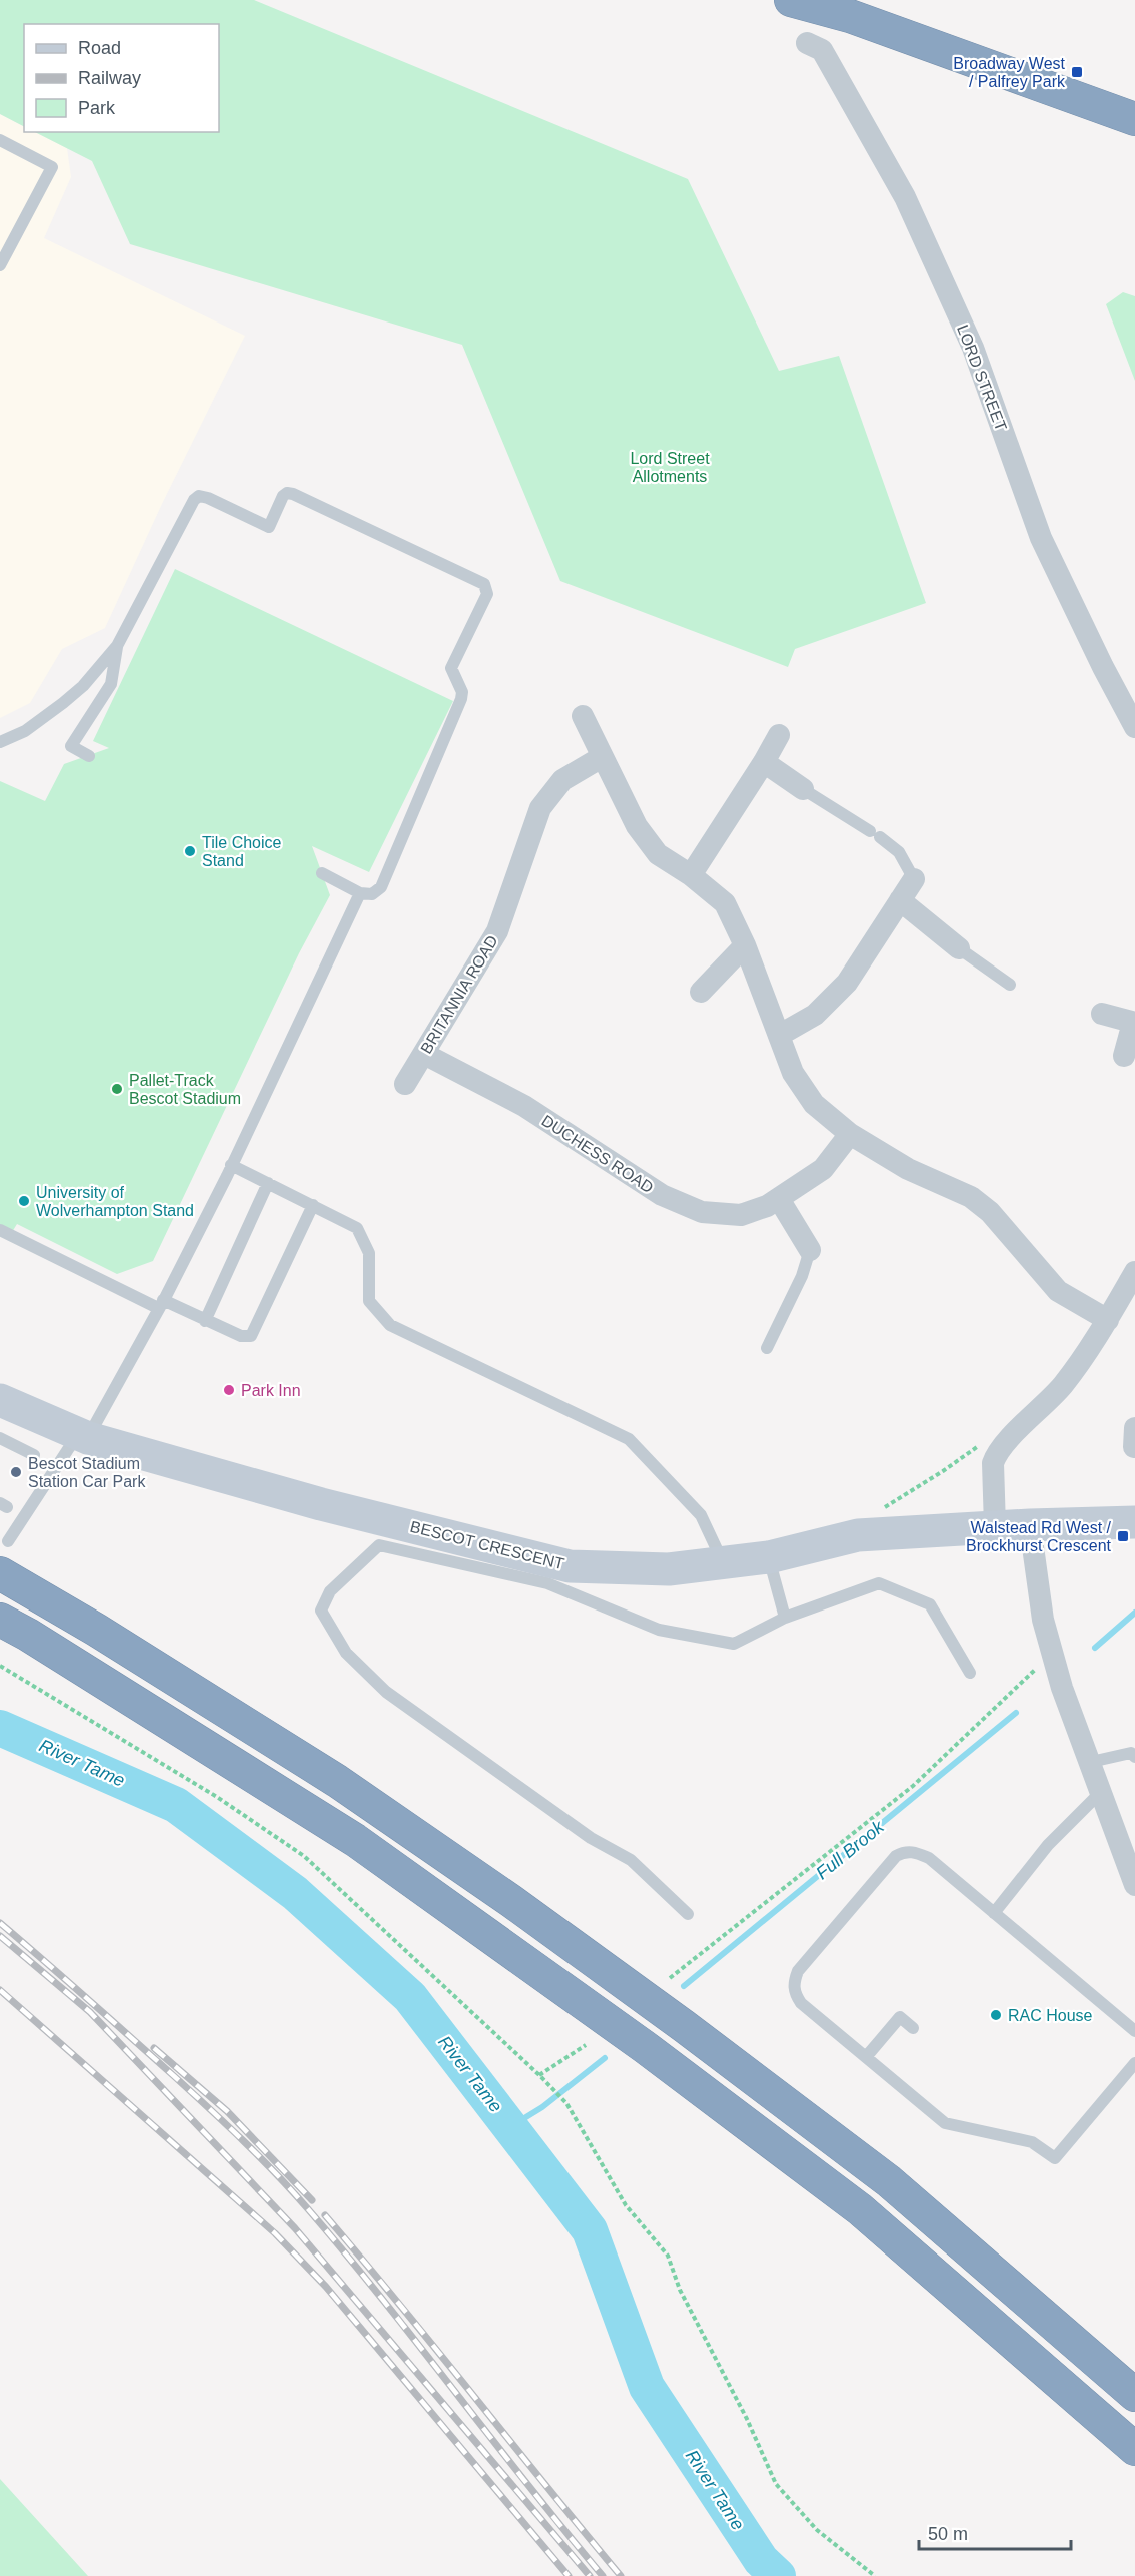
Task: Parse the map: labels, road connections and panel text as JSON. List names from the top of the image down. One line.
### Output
{"streets":{"street":["LORD STREET","BRITANNIA ROAD","DUCHESS ROAD","BESCOT CRESCENT"]},"crossings":[["BRITANNIA ROAD","DUCHESS ROAD"]],"water":["River Tame","Full Brook"],"parks":["Lord Street Allotments"],"places":{"transit":["Broadway West / Palfrey Park","Walstead Rd West / Brockhurst Crescent"],"other":["Tile Choice Stand","Pallet-Track Bescot Stadium","University of Wolverhampton Stand","Park Inn","Bescot Stadium Station Car Park","RAC House"]},"legend":["Road","Railway","Park"],"scale_bar":"50 m"}
